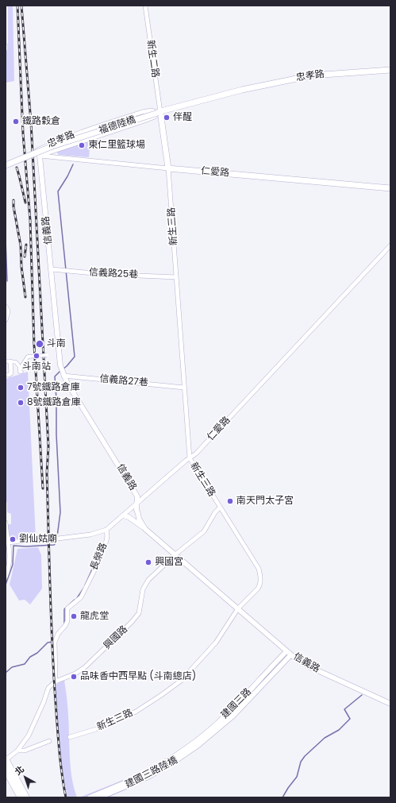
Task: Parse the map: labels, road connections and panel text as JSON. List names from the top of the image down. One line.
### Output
{"streets":{"main road":["忠孝路","福德陸橋","仁愛路","新生三路"],"street":["新生二路","信義路","信義路25巷","信義路27巷","長榮路","興國路","建國三路","建國三路陸橋"]},"crossings":[["新生二路","忠孝路"],["新生二路","福德陸橋"],["新生二路","新生三路"],["忠孝路","福德陸橋"],["忠孝路","仁愛路"],["忠孝路","新生三路"],["忠孝路","信義路"],["福德陸橋","新生三路"],["仁愛路","新生三路"],["仁愛路","信義路"],["仁愛路","長榮路"],["新生三路","信義路"],["新生三路","信義路25巷"],["新生三路","信義路27巷"],["新生三路","長榮路"],["新生三路","興國路"],["信義路","信義路25巷"],["信義路","信義路27巷"],["信義路","長榮路"],["信義路","興國路"],["信義路","建國三路"],["長榮路","興國路"],["建國三路","建國三路陸橋"]],"places":["伴醒","鐵路穀倉","東仁里籃球場","斗南","斗南站","7號鐵路倉庫","8號鐵路倉庫","南天門太子宮","劉仙姑廟","興國宮","龍虎堂","品味香中西早點 (斗南總店)"],"north":"top left"}
